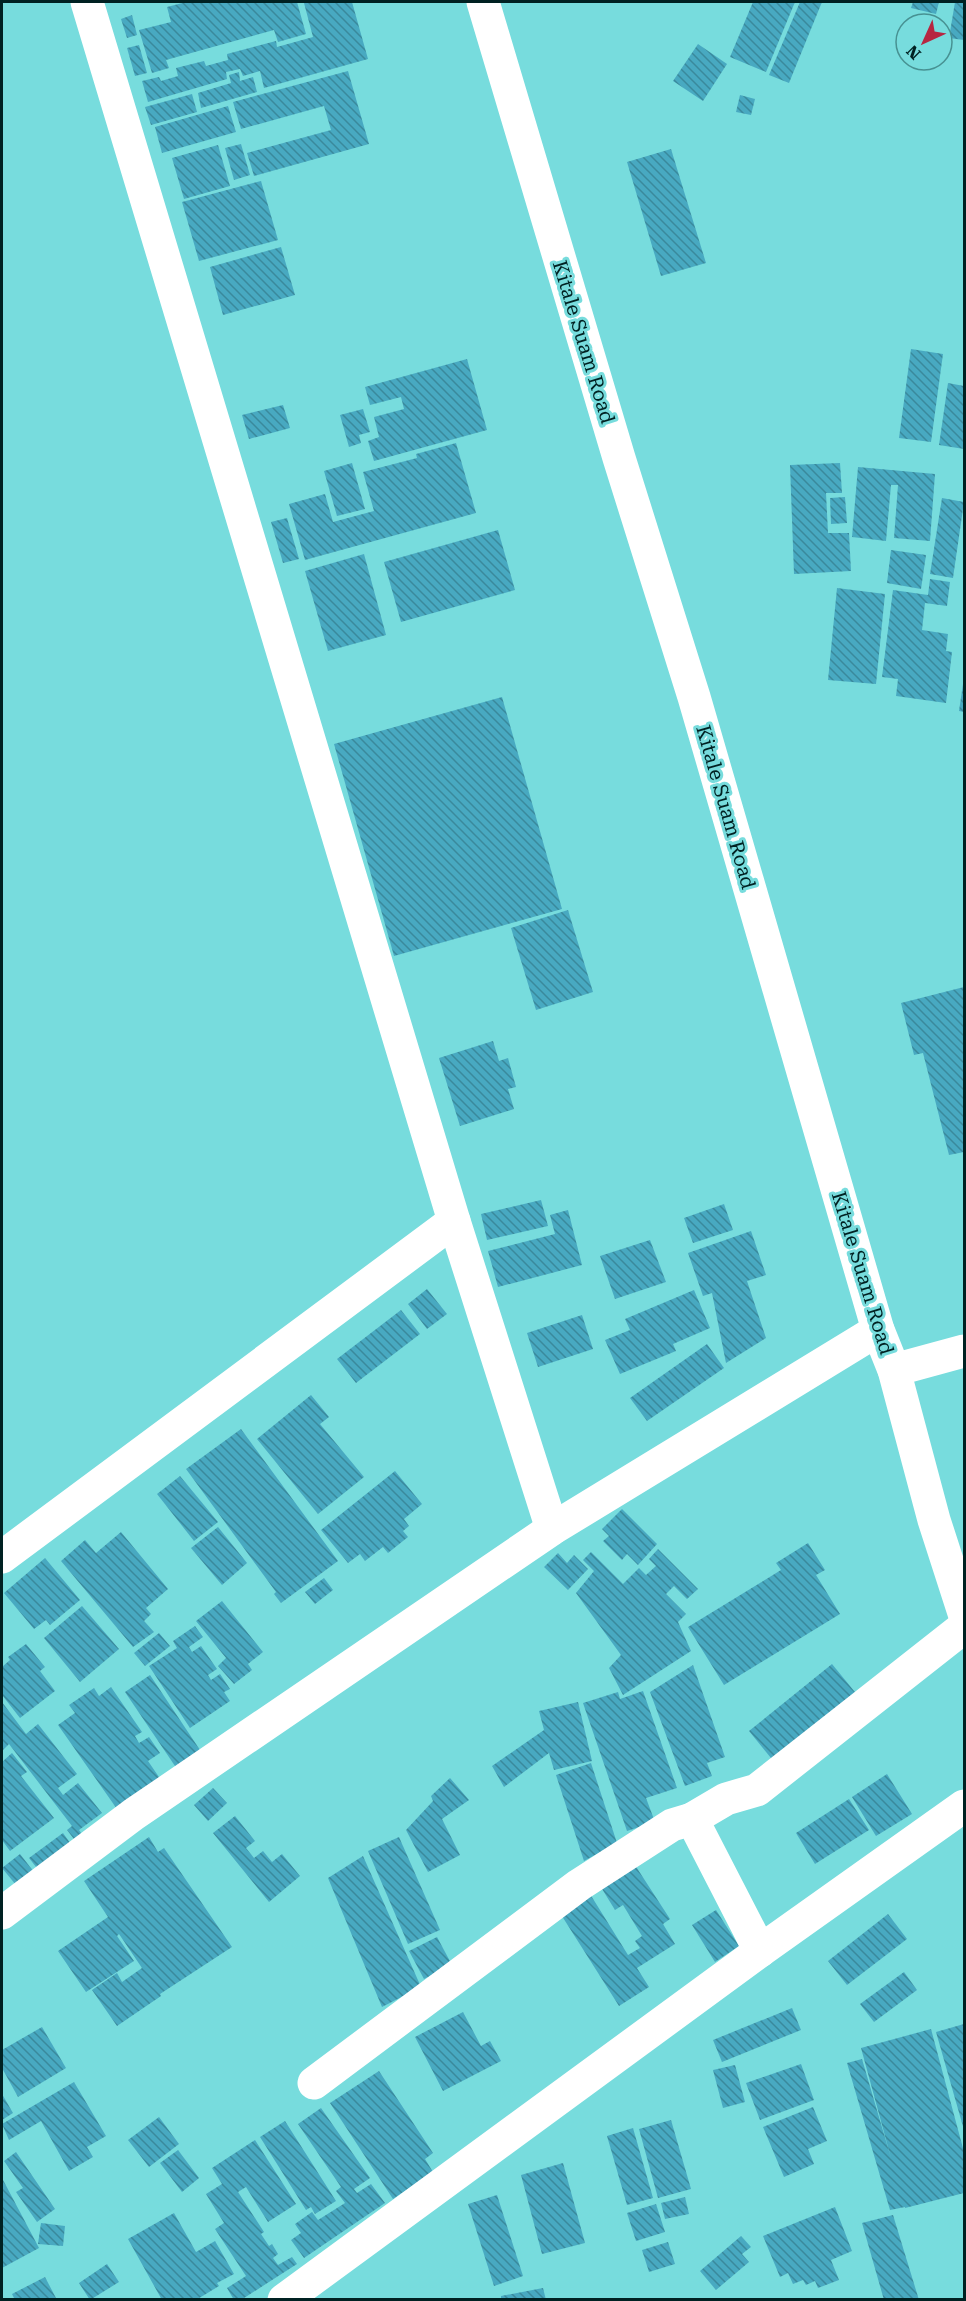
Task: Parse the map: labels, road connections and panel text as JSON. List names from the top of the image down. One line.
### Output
{"streets":{"main road":["Kitale Suam Road"]},"north":"bottom left"}
